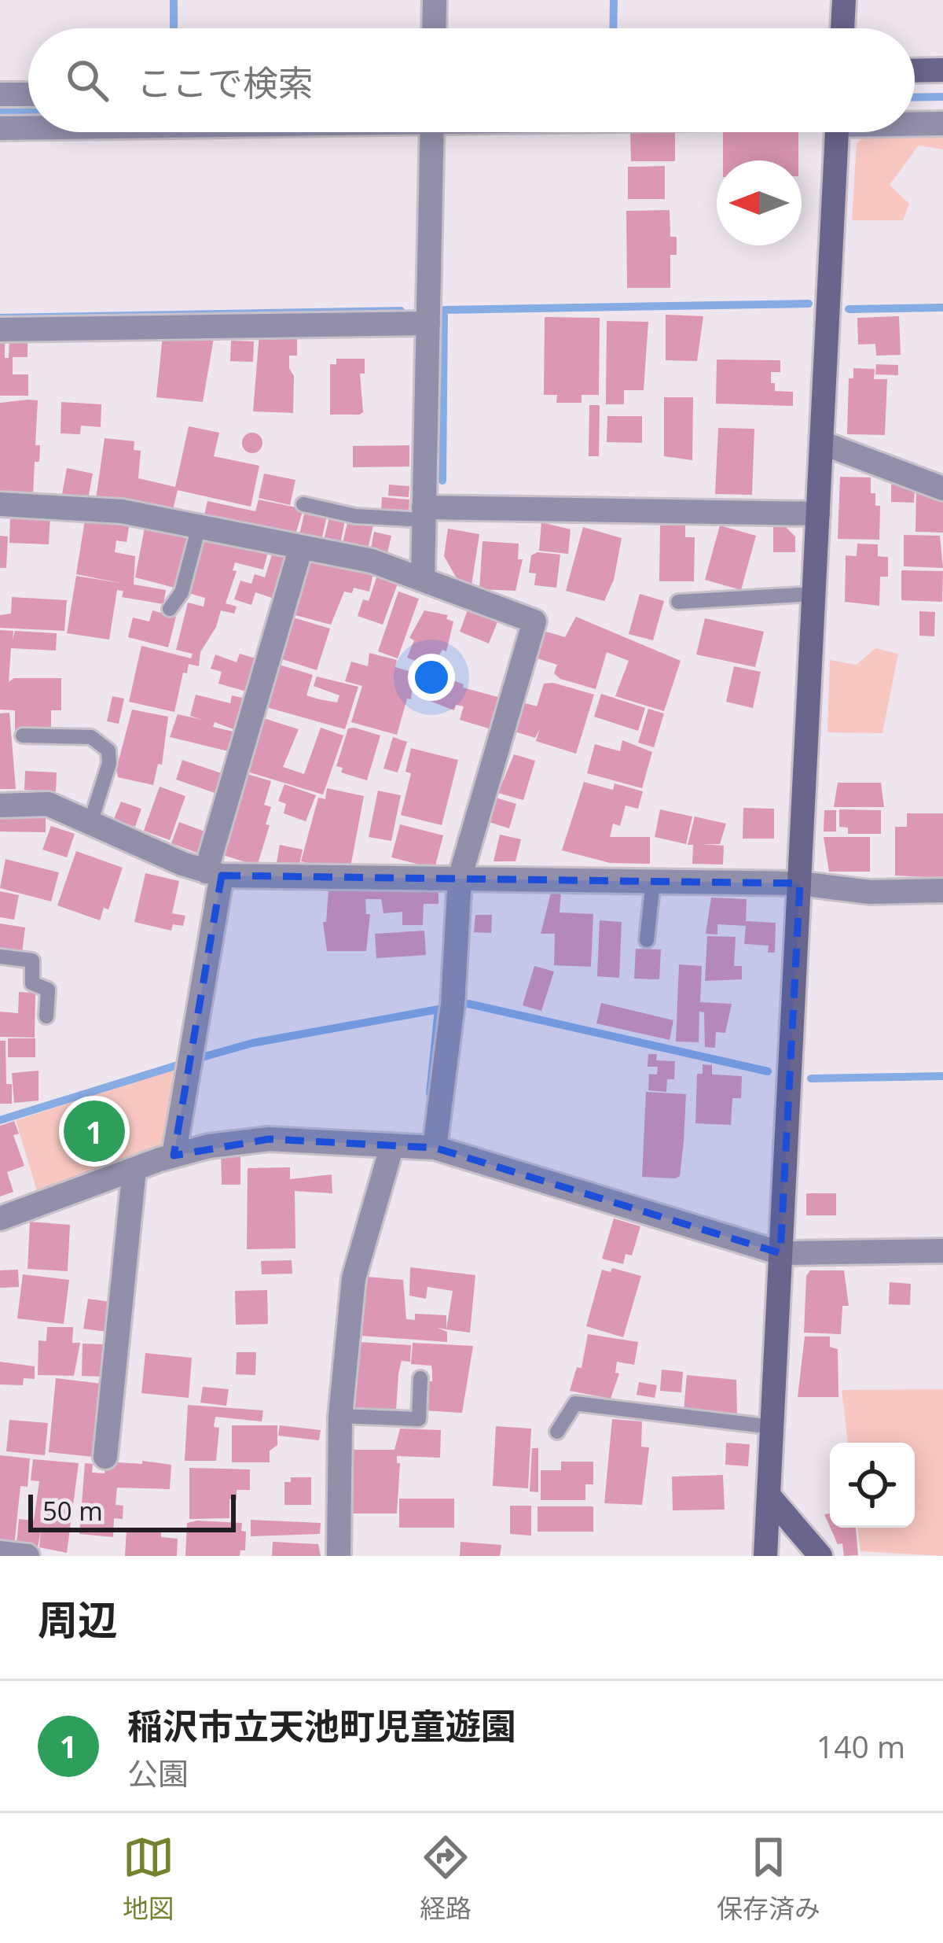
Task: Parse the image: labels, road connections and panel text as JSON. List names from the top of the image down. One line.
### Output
{"scale_bar":"50 m","north":"left","page":{"search":"ここで検索","pins":"1","scale":"50 m","heading":"周辺","list":[{"mark":"1","name":"稲沢市立天池町児童遊園","note":"公園","value":"140 m"}],"nav":["地図","経路","保存済み"]}}
